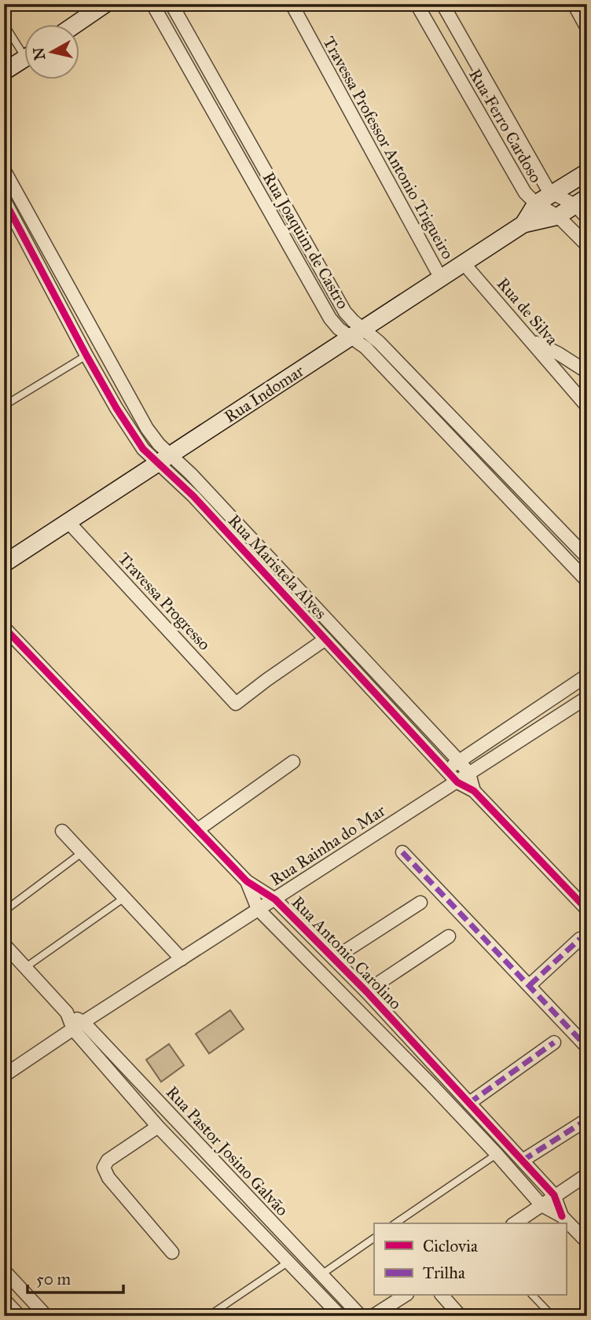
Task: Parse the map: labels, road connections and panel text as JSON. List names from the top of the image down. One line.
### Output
{"streets":{"street":["Rua Ferro Cardoso","Travessa Professor Antonio Trigueiro","Rua Joaquim de Castro","Rua de Silva","Rua Indomar","Rua Maristela Alves","Travessa Progresso","Rua Rainha do Mar","Rua Antonio Carolino","Rua Pastor Josino Galvão"]},"crossings":[["Rua Ferro Cardoso","Rua Indomar"],["Travessa Professor Antonio Trigueiro","Rua Indomar"],["Rua Joaquim de Castro","Rua Indomar"],["Rua de Silva","Rua Indomar"],["Rua Indomar","Rua Maristela Alves"],["Rua Indomar","Travessa Progresso"],["Rua Maristela Alves","Travessa Progresso"],["Rua Maristela Alves","Rua Rainha do Mar"],["Rua Rainha do Mar","Rua Antonio Carolino"],["Rua Rainha do Mar","Rua Pastor Josino Galvão"]],"legend":["Ciclovia","Trilha"],"scale_bar":"50 m","north":"left"}
